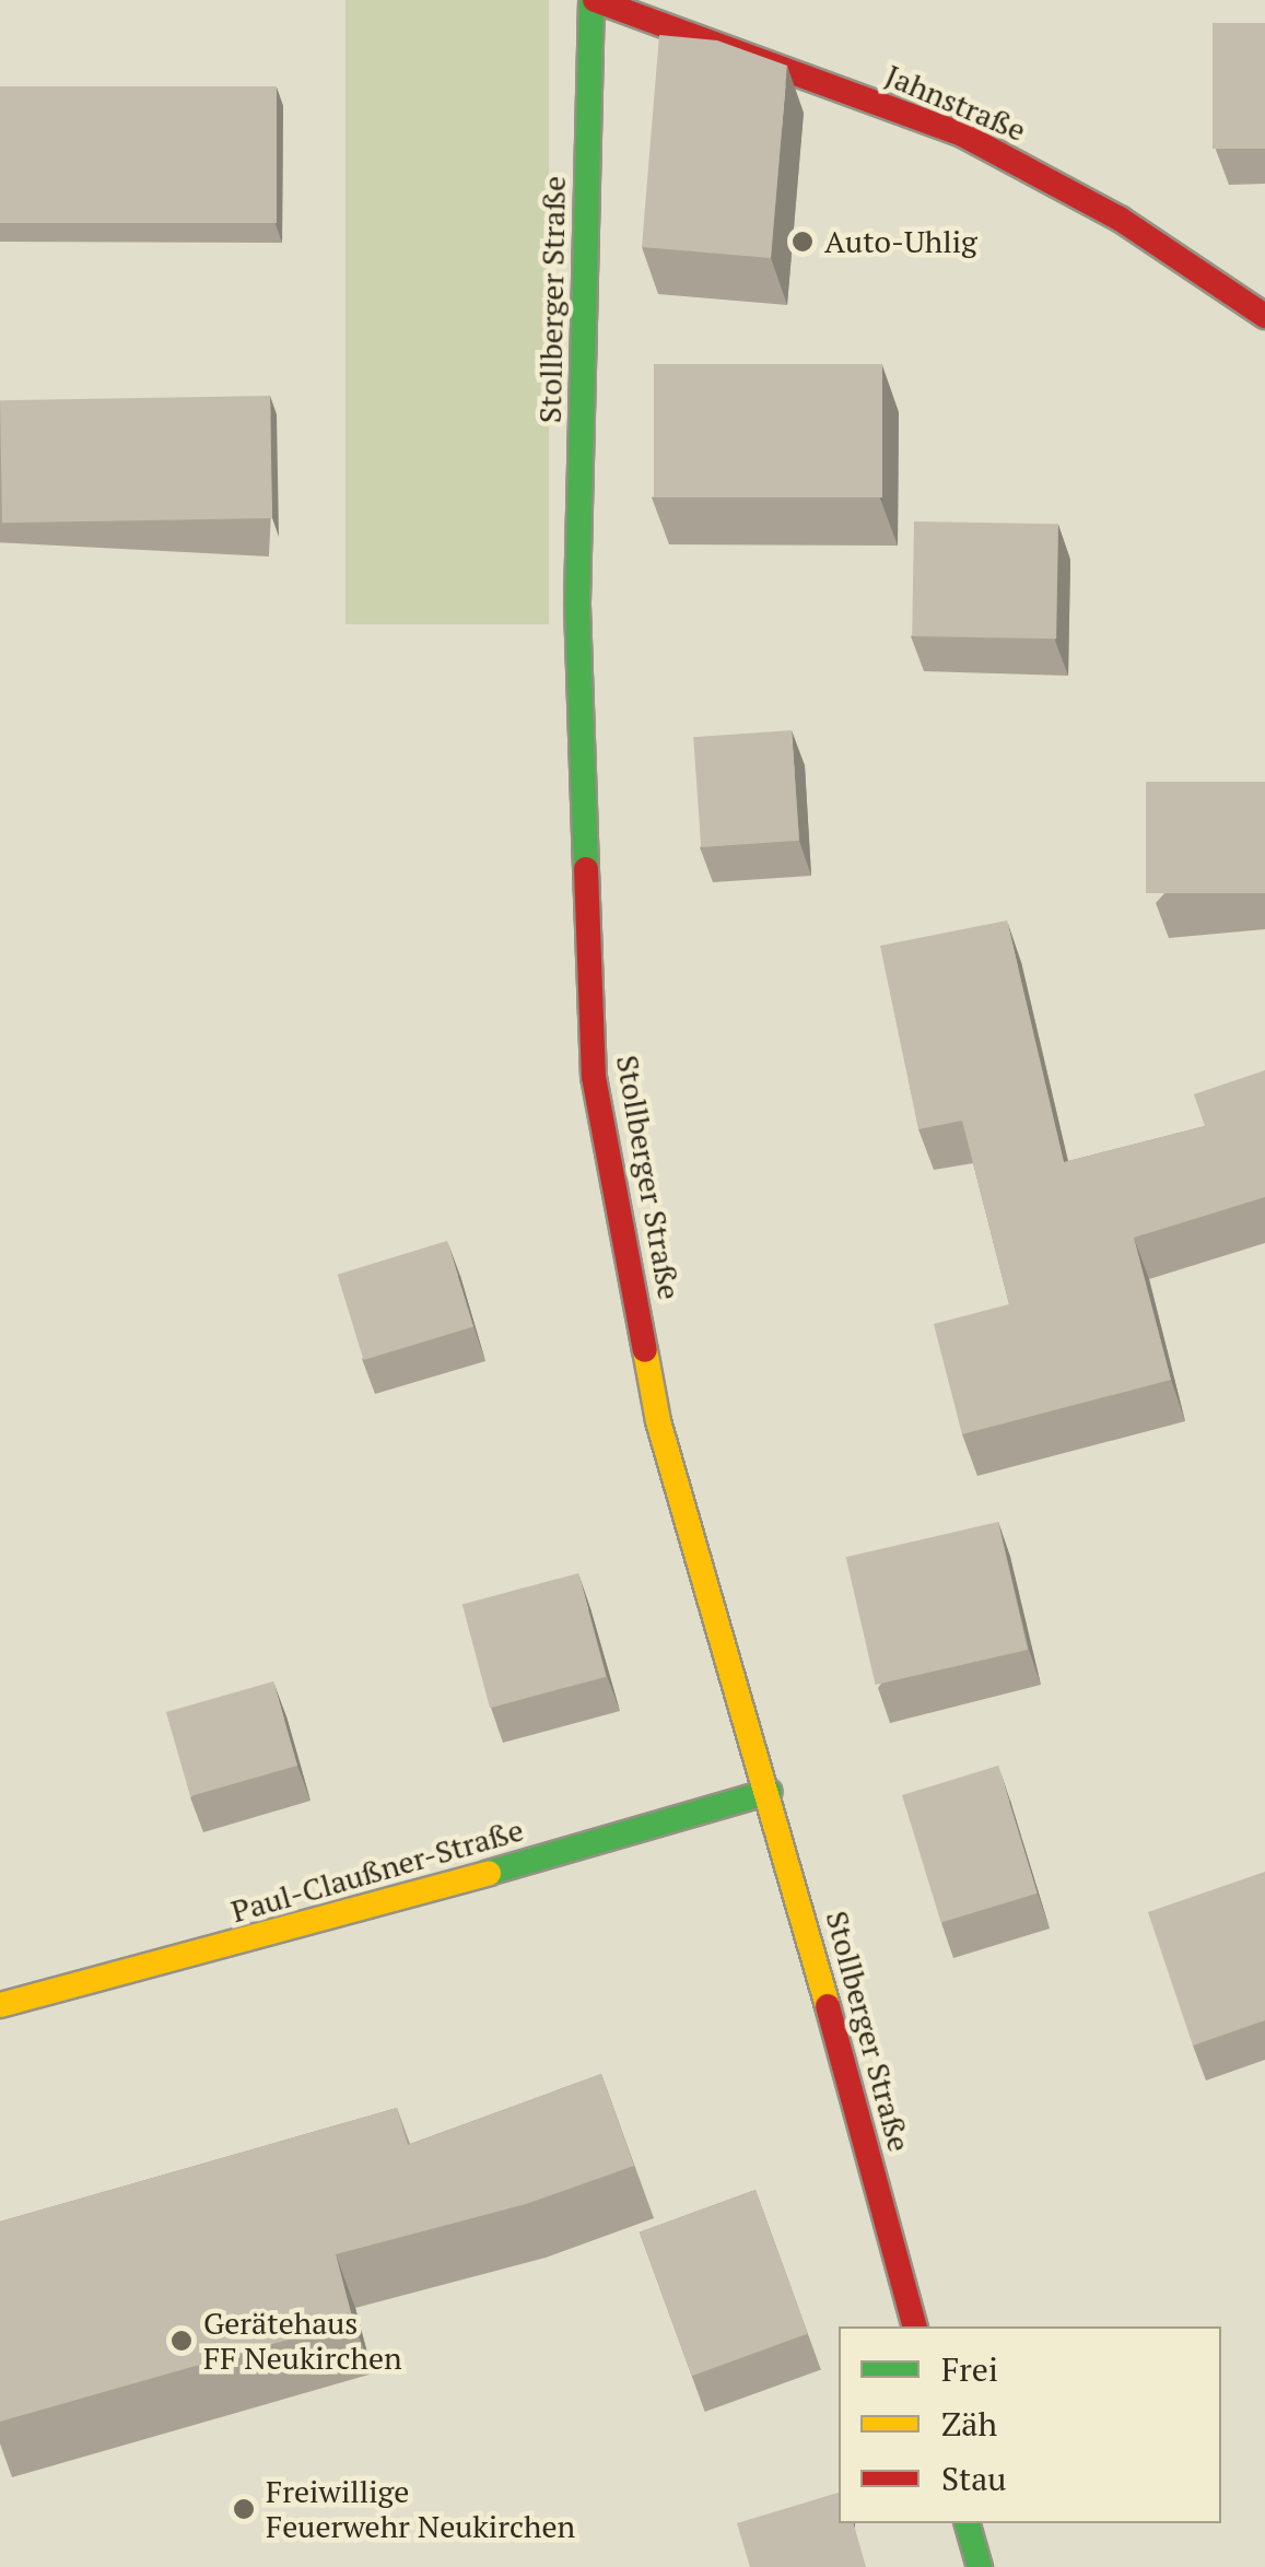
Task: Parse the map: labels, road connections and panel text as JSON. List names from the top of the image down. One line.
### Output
{"streets":{"main road":["Jahnstraße","Stollberger Straße","Paul-Claußner-Straße"]},"crossings":[["Jahnstraße","Stollberger Straße"],["Stollberger Straße","Paul-Claußner-Straße"]],"places":["Auto-Uhlig","Gerätehaus FF Neukirchen","Freiwillige Feuerwehr Neukirchen"],"legend":["Frei","Zäh","Stau"]}
